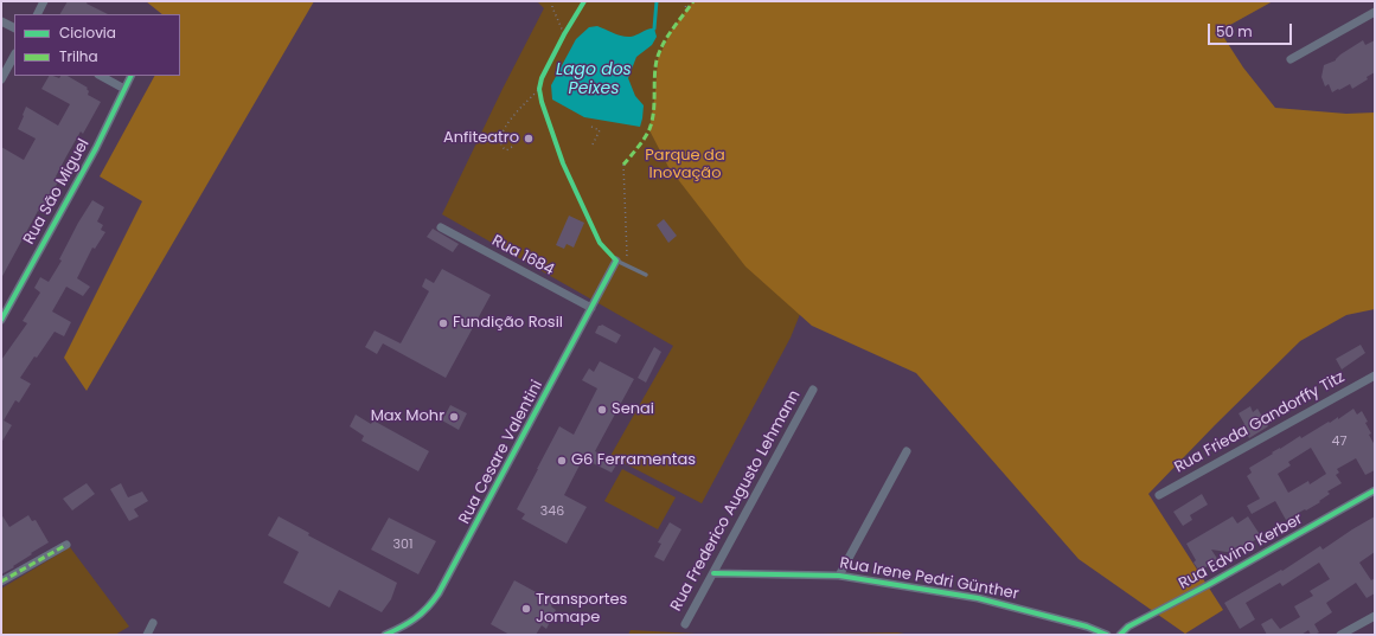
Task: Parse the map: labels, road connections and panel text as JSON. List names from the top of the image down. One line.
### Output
{"streets":{"street":["Rua São Miguel","Rua 1684","Rua Frieda Gandorffy Titz","Rua Cesare Valentini","Rua Frederico Augusto Lehmann","Rua Edvino Kerber","Rua Irene Pedri Günther"]},"crossings":[["Rua 1684","Rua Cesare Valentini"],["Rua Frederico Augusto Lehmann","Rua Irene Pedri Günther"]],"water":["Lago dos Peixes"],"parks":["Parque da Inovação"],"places":["Anfiteatro","Fundição Rosil","Senai","Max Mohr","G6 Ferramentas","Transportes Jomape"],"house_numbers":["47","346","301"],"legend":["Ciclovia","Trilha"],"scale_bar":"50 m"}
